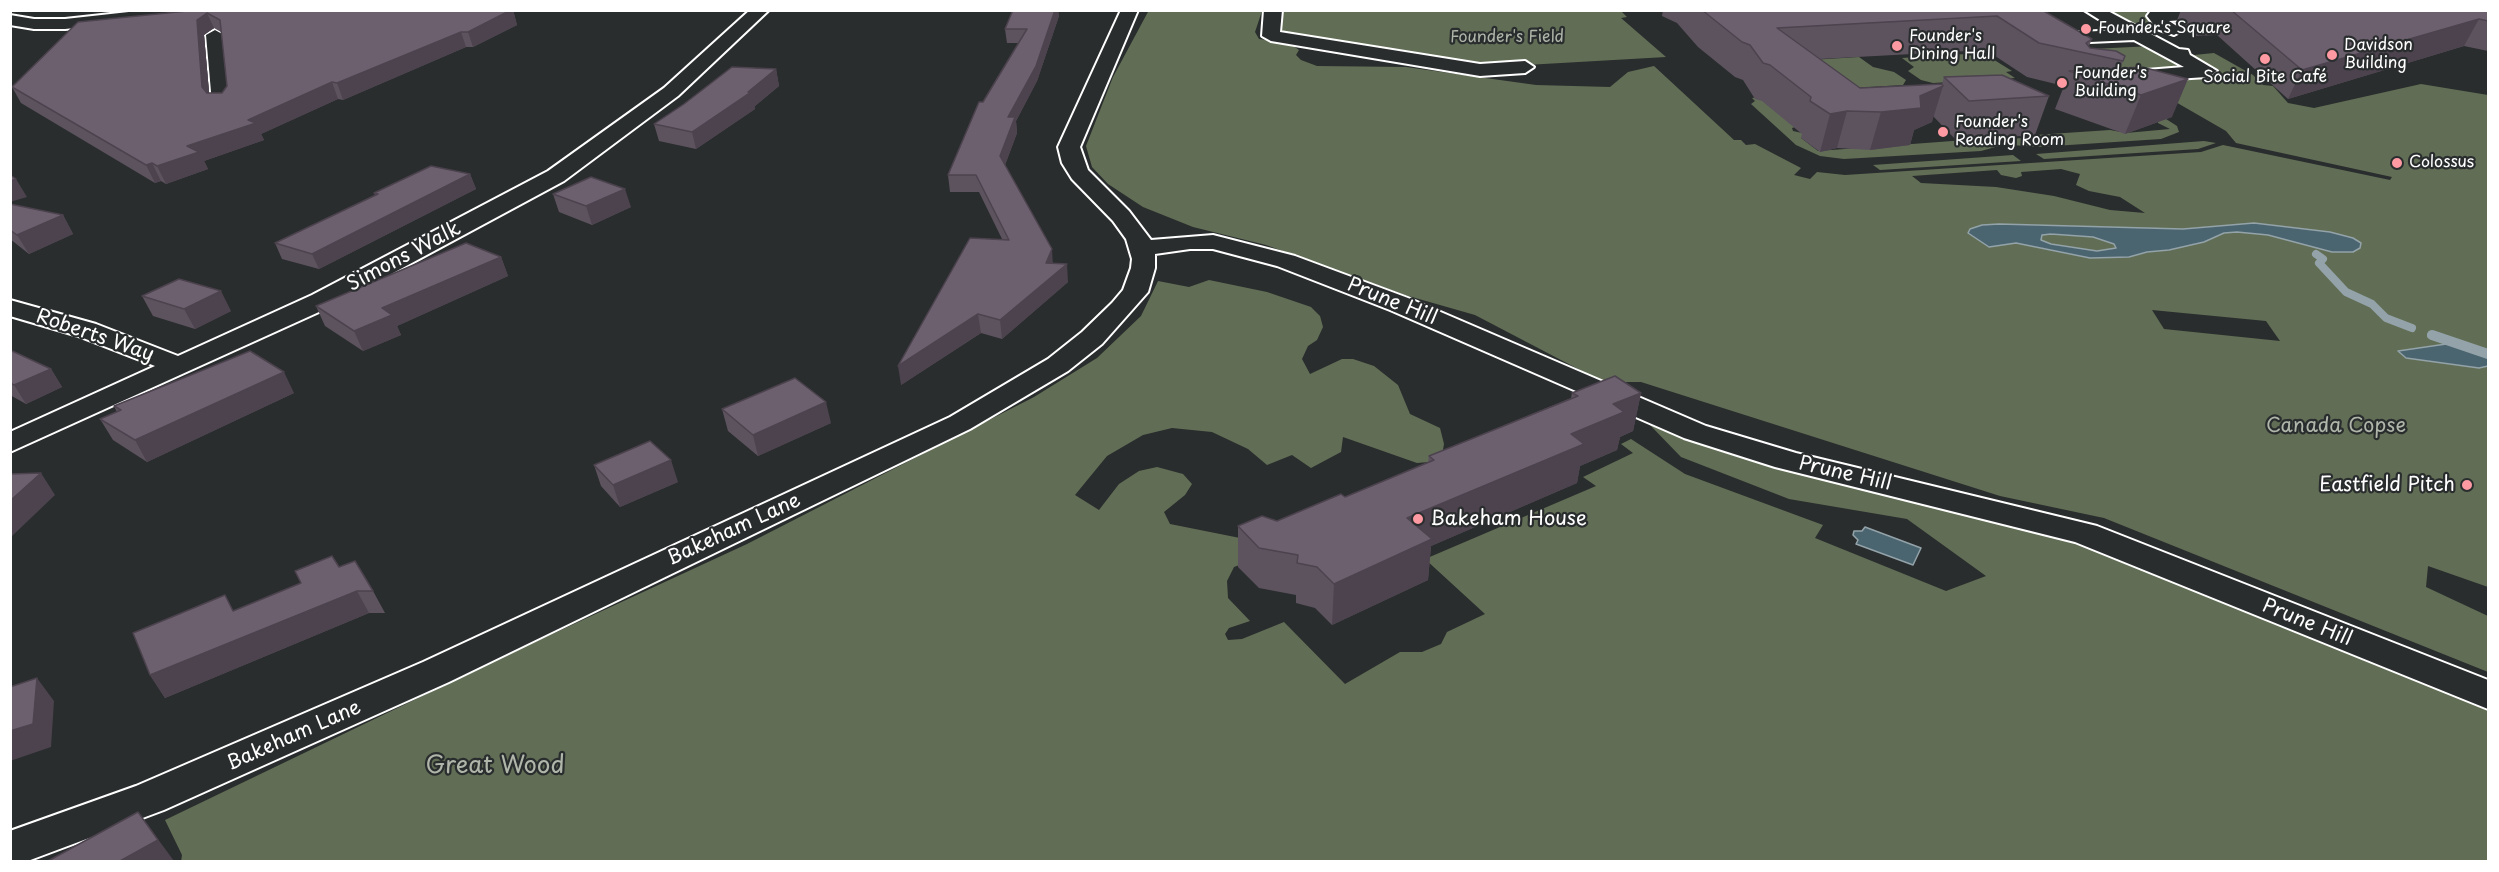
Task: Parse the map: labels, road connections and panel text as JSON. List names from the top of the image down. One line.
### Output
{"streets":{"street":["Simons Walk","Prune Hill","Roberts Way","Bakeham Lane"]},"crossings":[["Simons Walk","Roberts Way"],["Prune Hill","Bakeham Lane"]],"parks":["Founder's Field","Canada Copse","Great Wood"],"places":["Founder's Square","Founder's Dining Hall","Davidson Building","Social Bite Café","Founder's Building","Founder's Reading Room","Colossus","Eastfield Pitch","Bakeham House"]}
